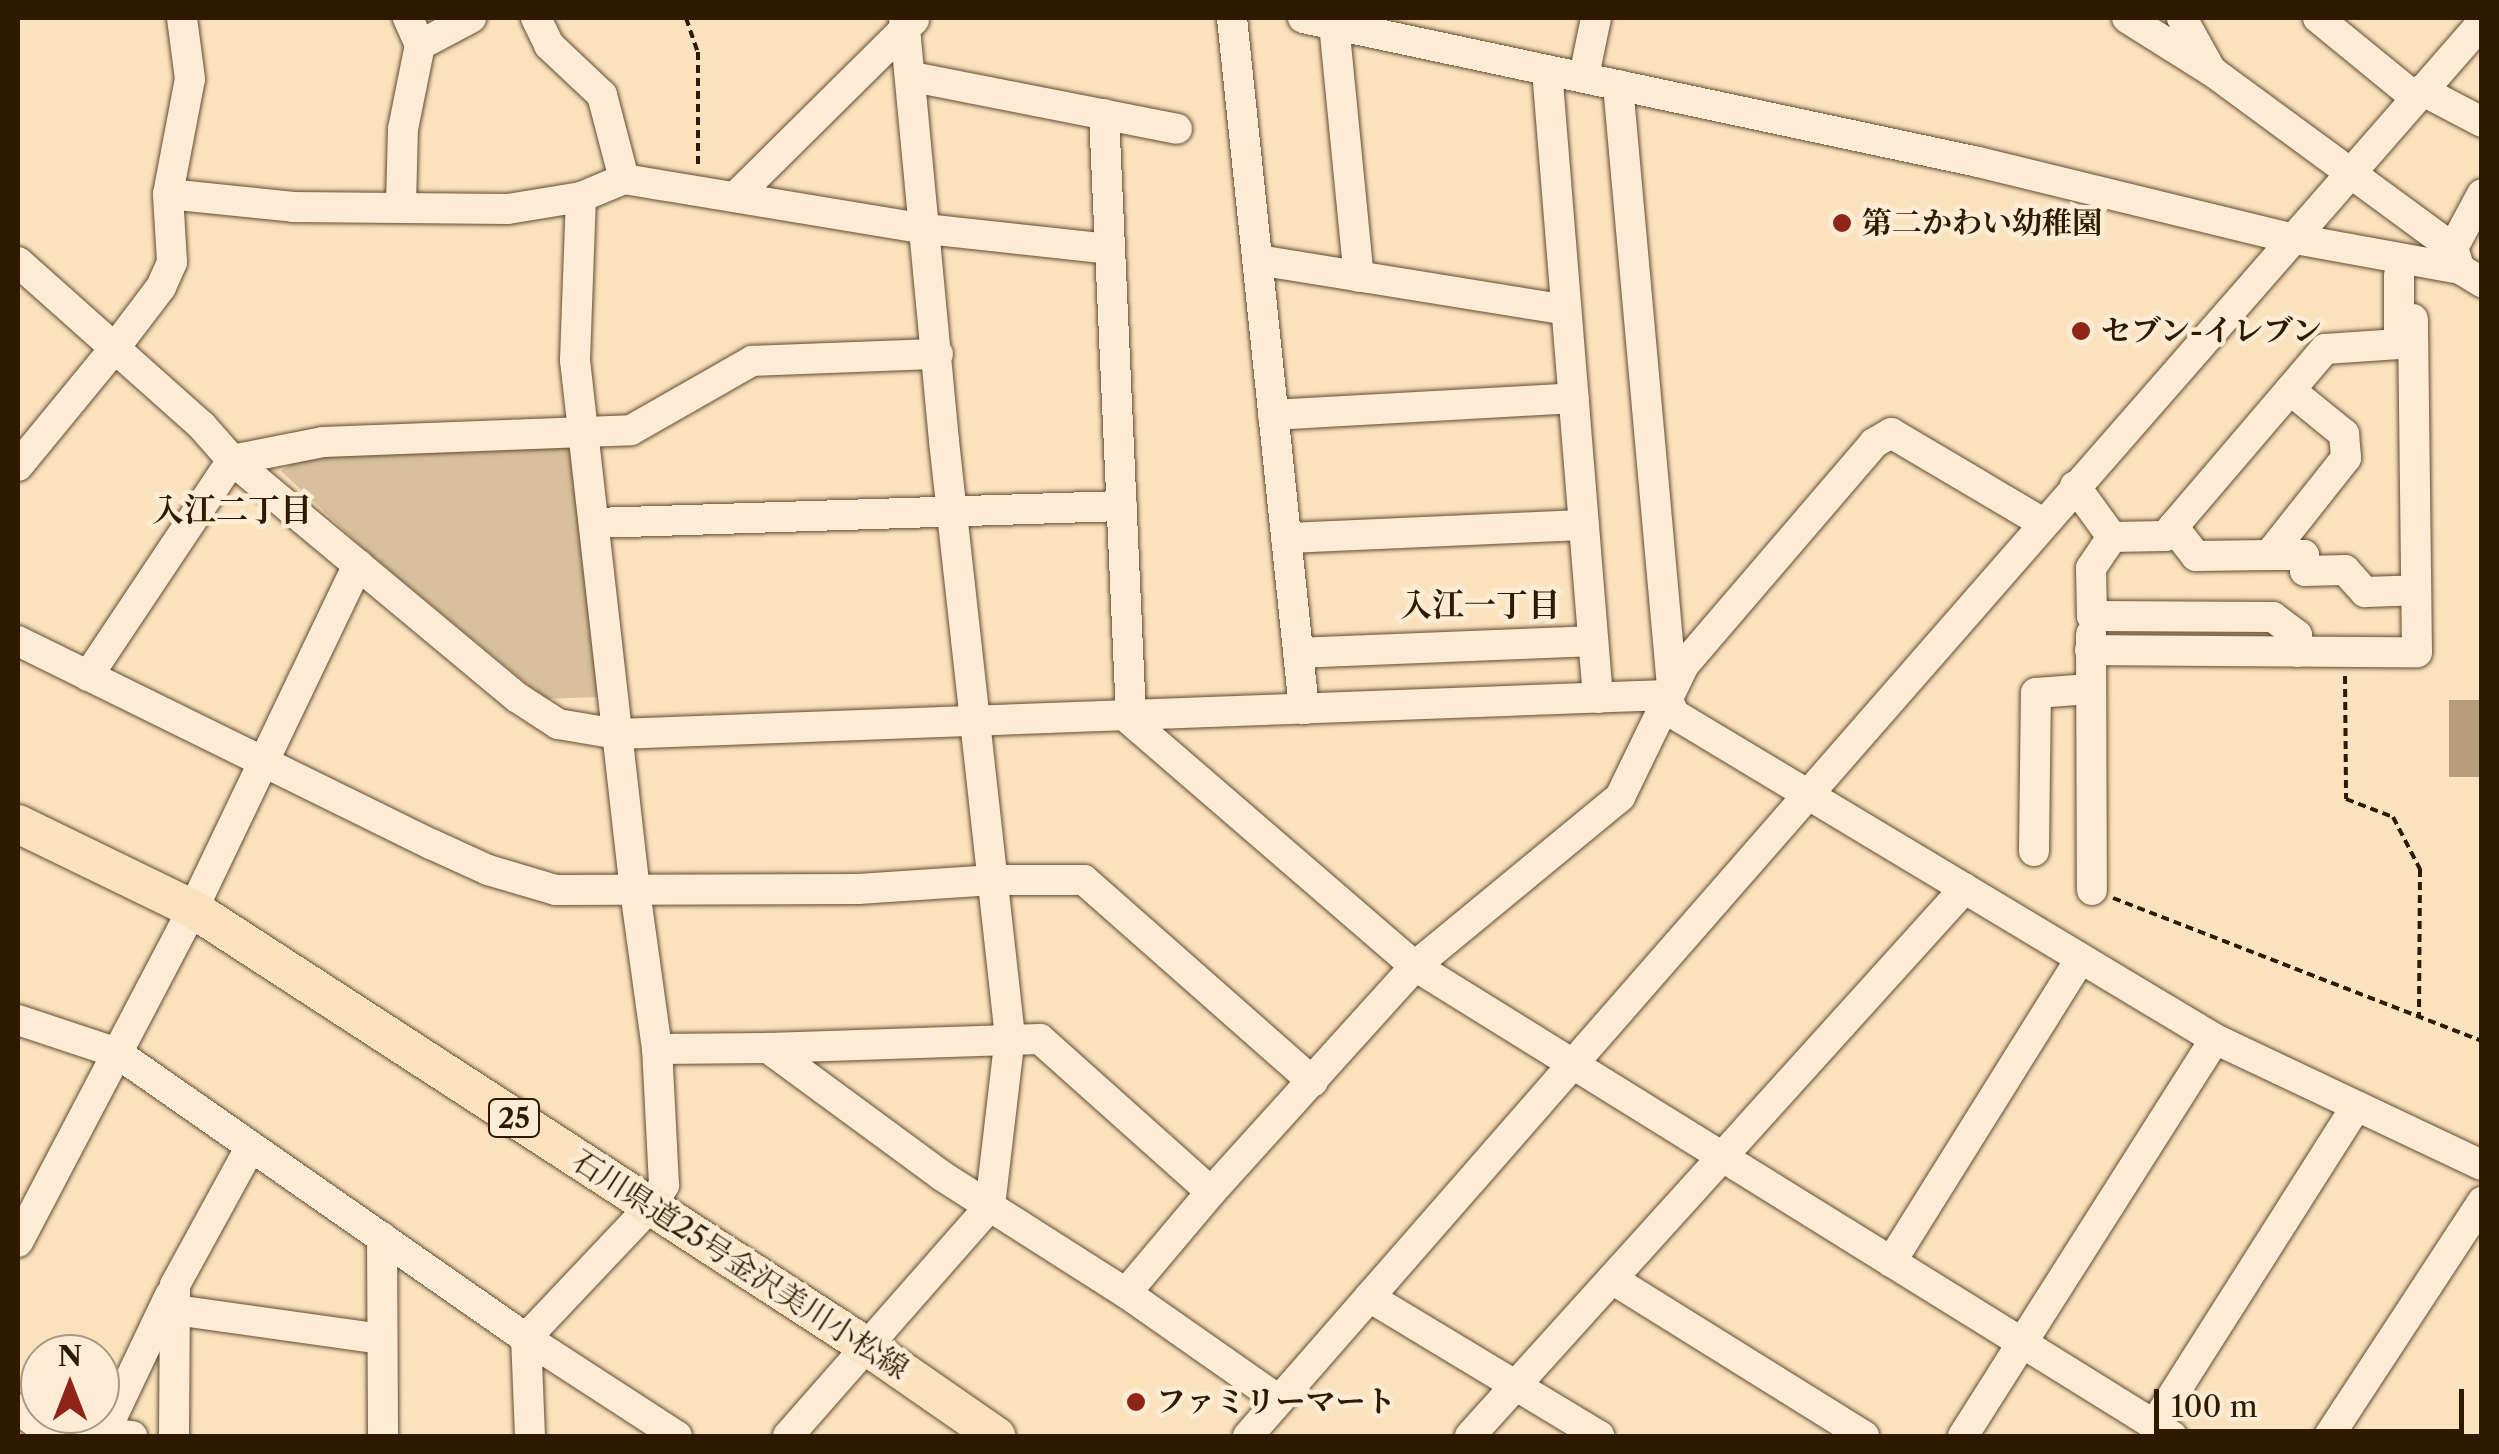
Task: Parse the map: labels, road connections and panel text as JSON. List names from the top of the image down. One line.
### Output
{"streets":{"main road":["25","石川県道25号金沢美川小松線"]},"districts":["入江二丁目","入江一丁目"],"places":["第二かわい幼稚園","セブン-イレブン","ファミリーマート"],"scale_bar":"100 m","north":"top"}
